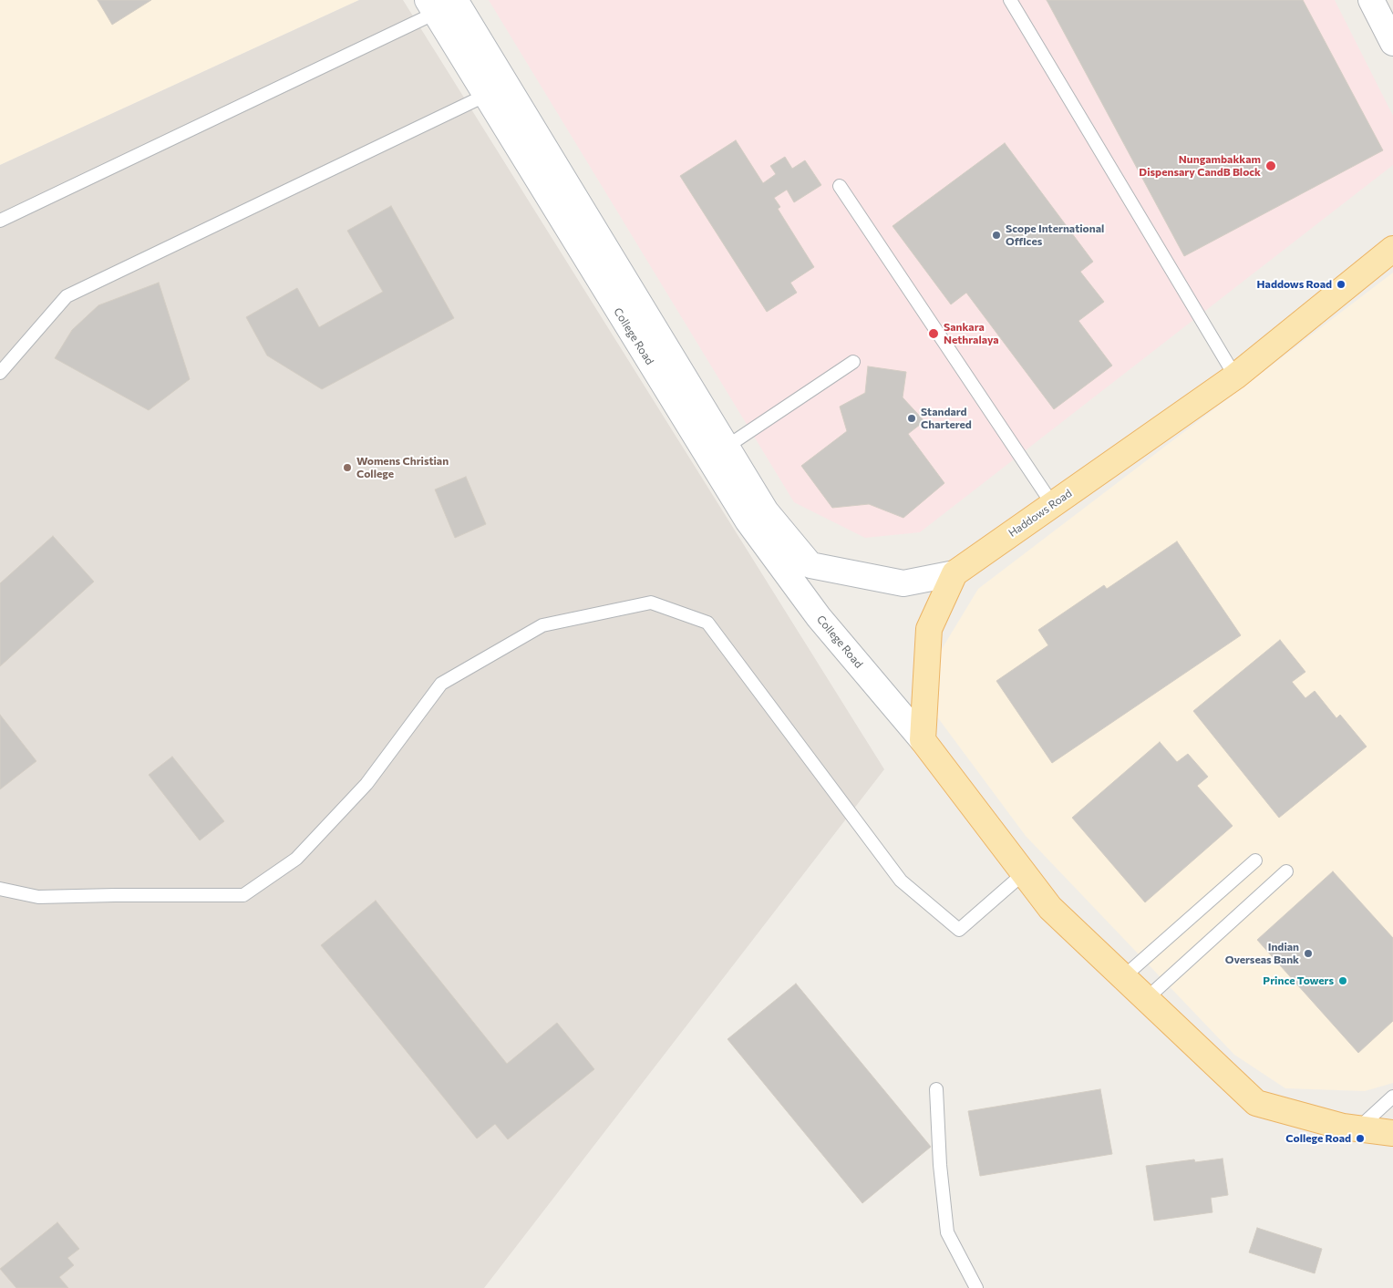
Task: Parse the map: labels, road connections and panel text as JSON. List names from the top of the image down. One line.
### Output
{"streets":{"main road":["College Road","Haddows Road"]},"crossings":[["College Road","Haddows Road"]],"places":["Nungambakkam Dispensary CandB Block","Scope International Offices","Haddows Road","Sankara Nethralaya","Standard Chartered","Womens Christian College","Indian Overseas Bank","Prince Towers","College Road"]}
